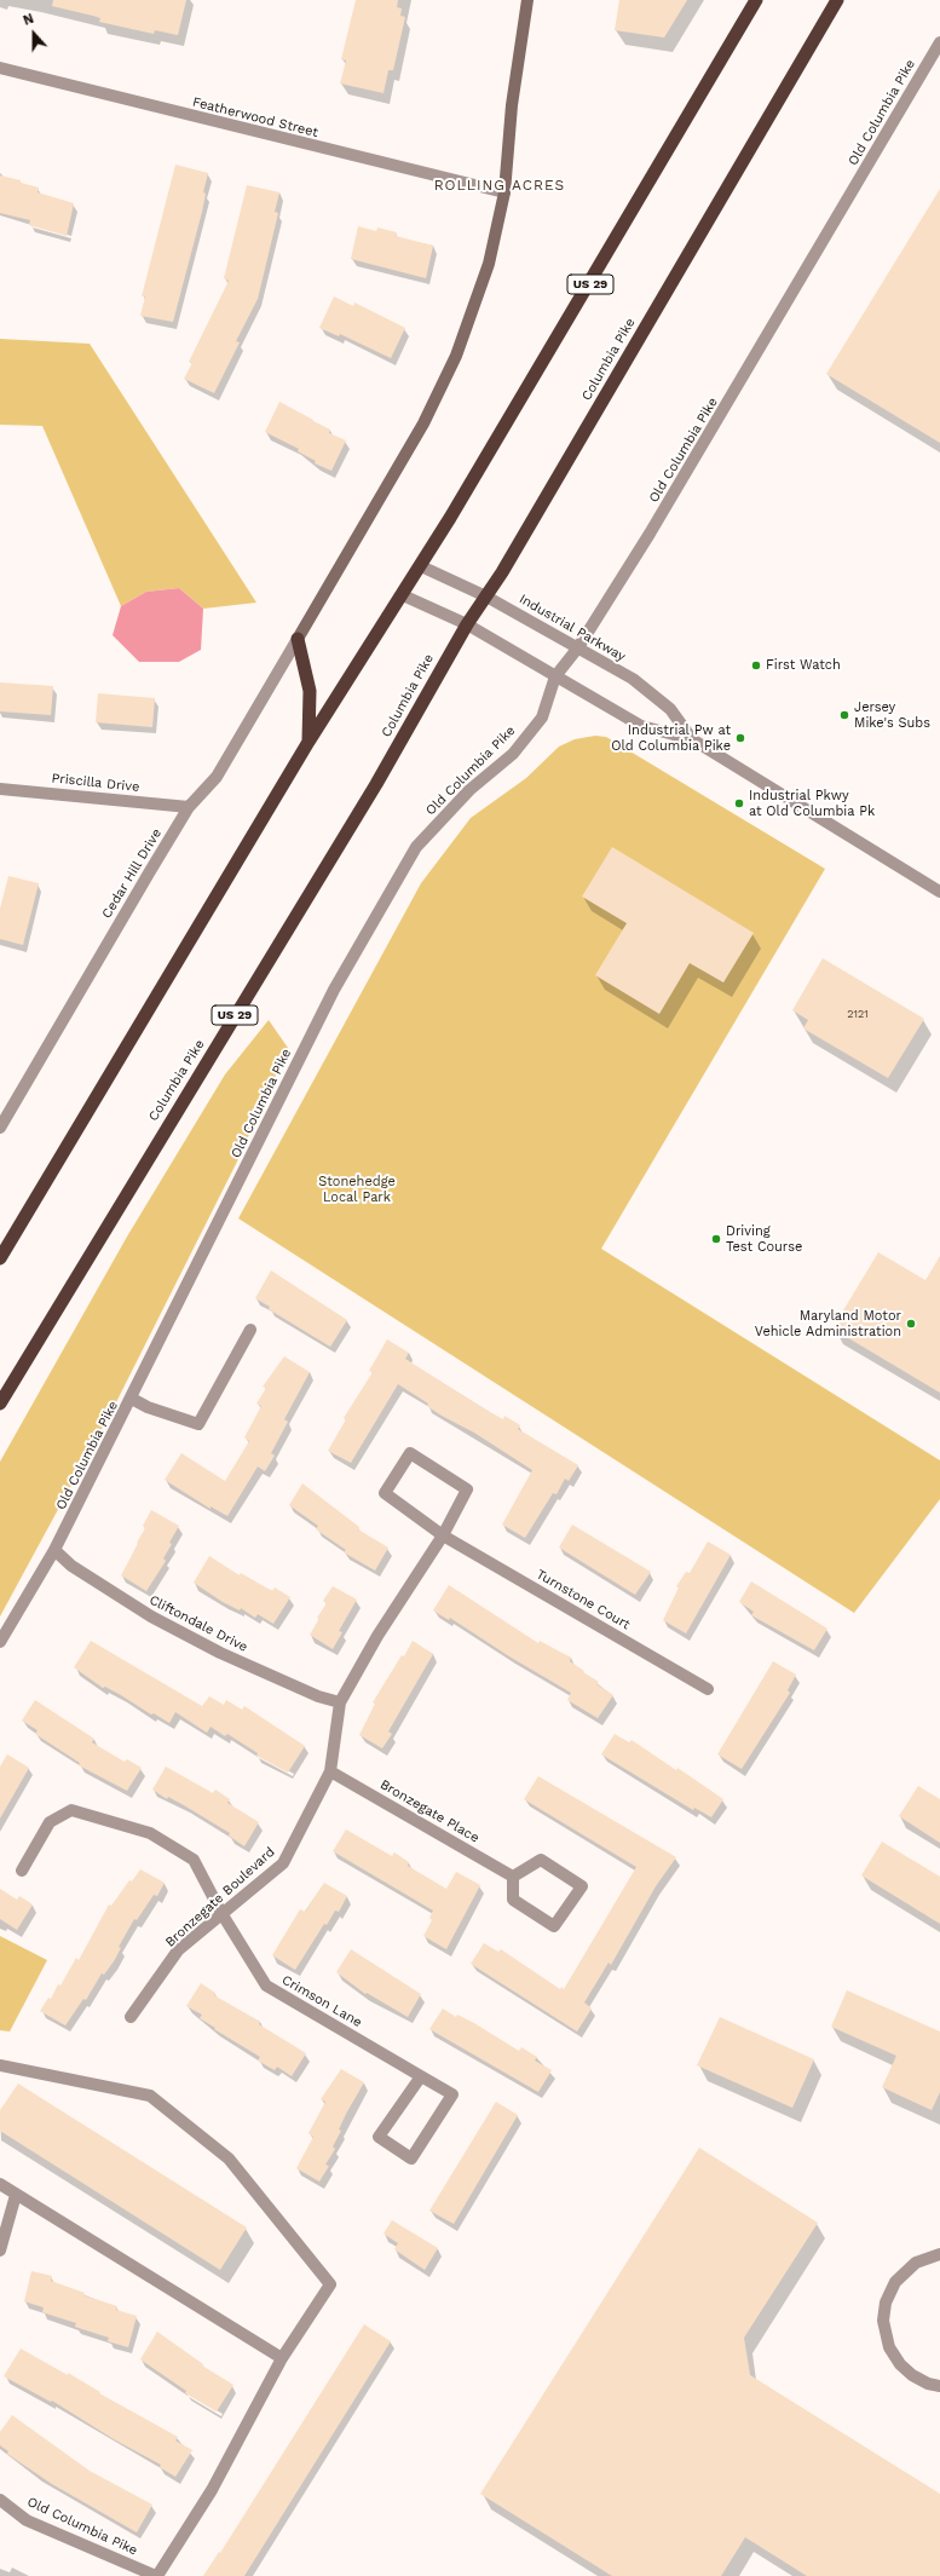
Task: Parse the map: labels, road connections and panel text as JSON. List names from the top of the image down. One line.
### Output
{"streets":{"highway":["US 29","Columbia Pike"],"street":["Old Columbia Pike","Featherwood Street","Industrial Parkway","Priscilla Drive","Cedar Hill Drive","Turnstone Court","Cliftondale Drive","Bronzegate Place","Bronzegate Boulevard","Crimson Lane"]},"crossings":[["Old Columbia Pike","Industrial Parkway"],["Old Columbia Pike","Cliftondale Drive"],["US 29","Industrial Parkway"],["Columbia Pike","Industrial Parkway"],["Priscilla Drive","Cedar Hill Drive"],["Turnstone Court","Bronzegate Boulevard"],["Cliftondale Drive","Bronzegate Boulevard"],["Bronzegate Place","Bronzegate Boulevard"],["Bronzegate Boulevard","Crimson Lane"]],"districts":["ROLLING ACRES"],"parks":["Stonehedge Local Park"],"places":["First Watch","Jersey Mike's Subs","Industrial Pw at Old Columbia Pike","Industrial Pkwy at Old Columbia Pk","Driving Test Course","Maryland Motor Vehicle Administration"],"house_numbers":["2121"],"north":"top"}
